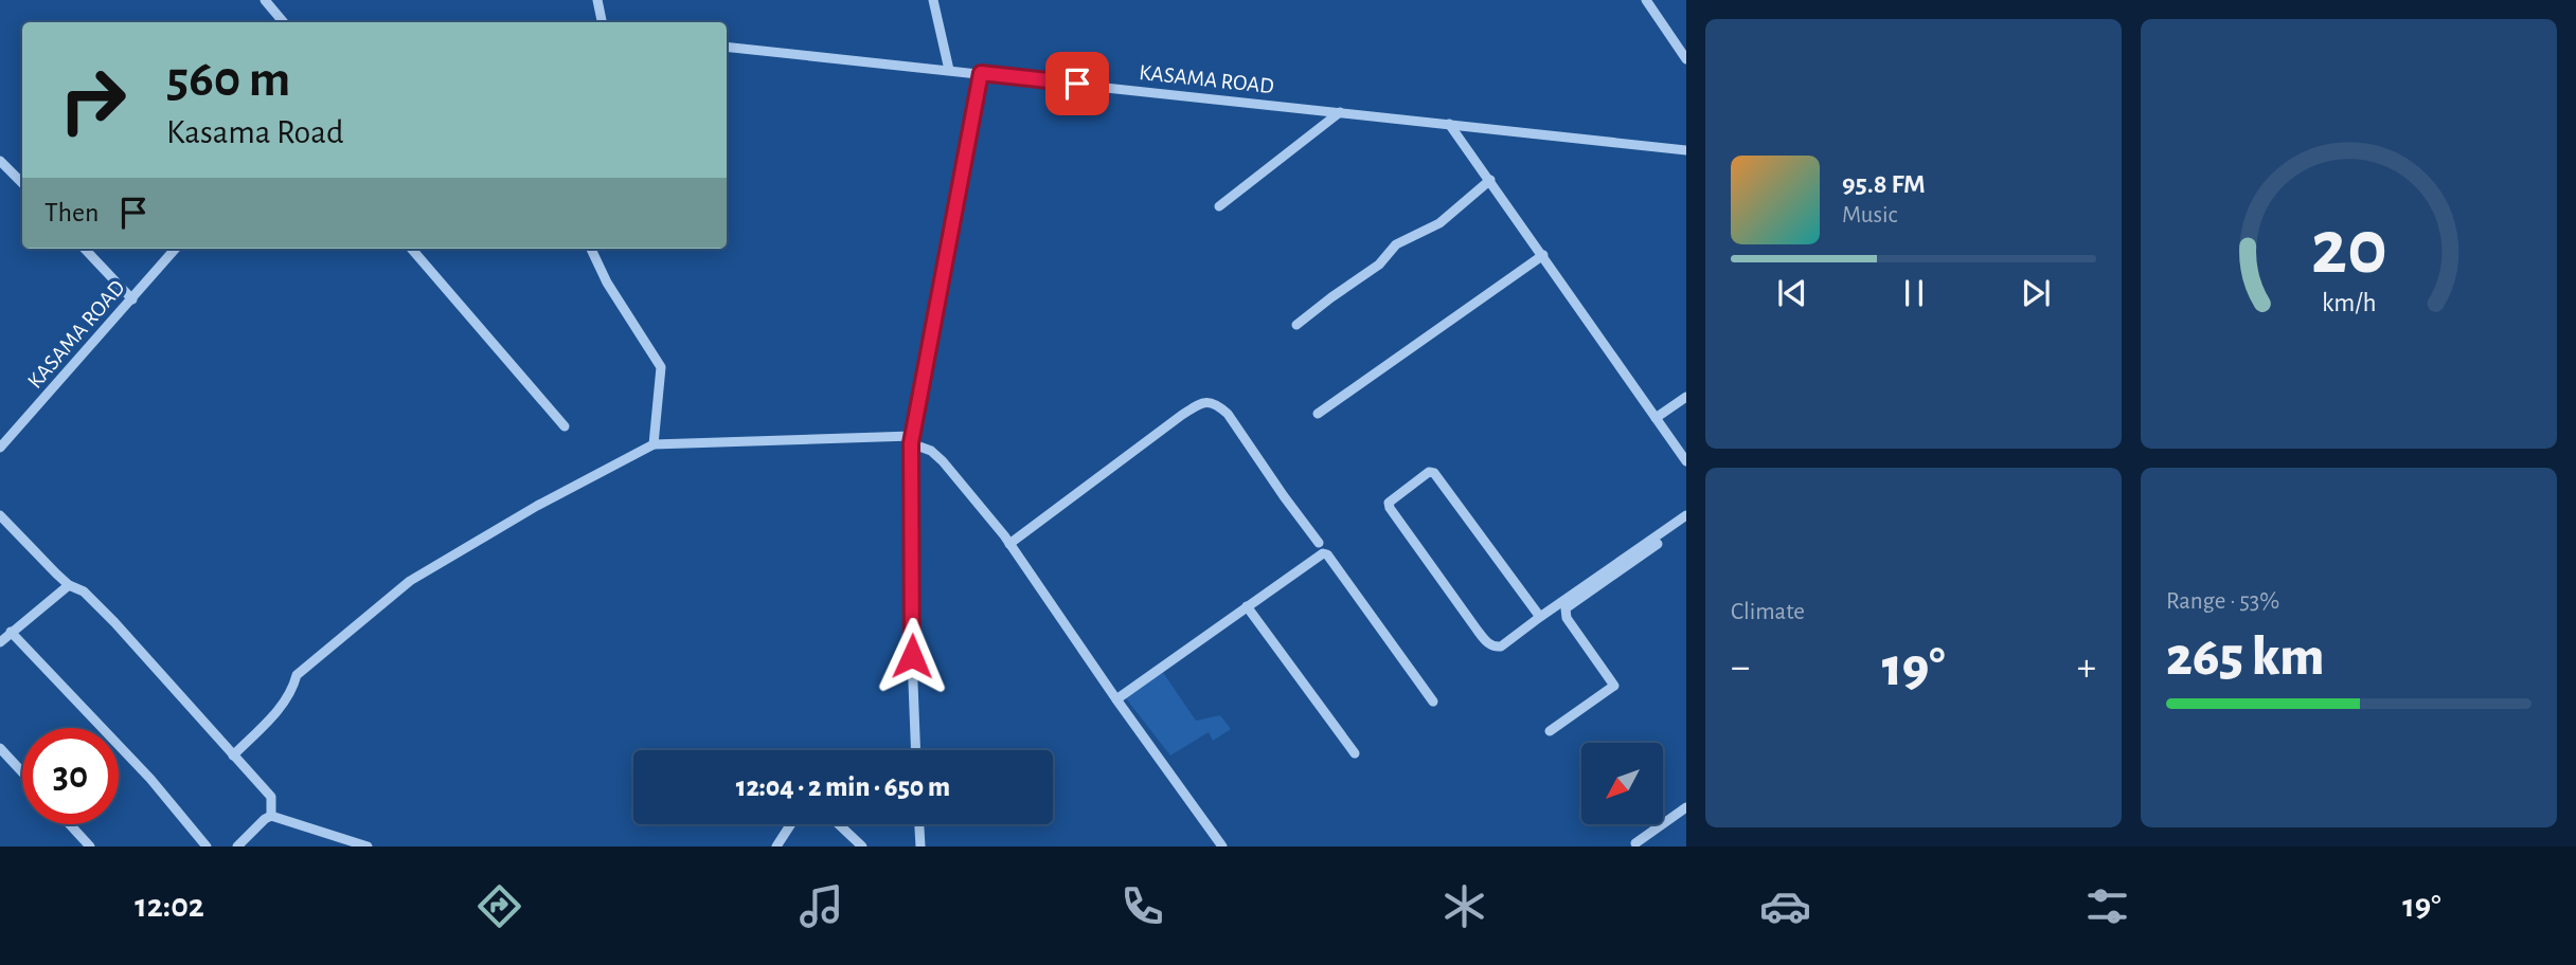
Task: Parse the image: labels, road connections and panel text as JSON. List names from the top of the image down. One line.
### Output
{"streets":{"street":["KASAMA ROAD"]},"north":"bottom left","page":{"turn":["560 m","Kasama Road"],"song":["95.8 FM","Music"],"then":"Then","tile":["Climate",["Range · 53%","265 km"]],"heat":["−","19°","+"],"limit":"30","trip":"12:04 · 2 min · 650 m","tabs":["12:02","19°"],"gauge":["20","km/h"]}}
